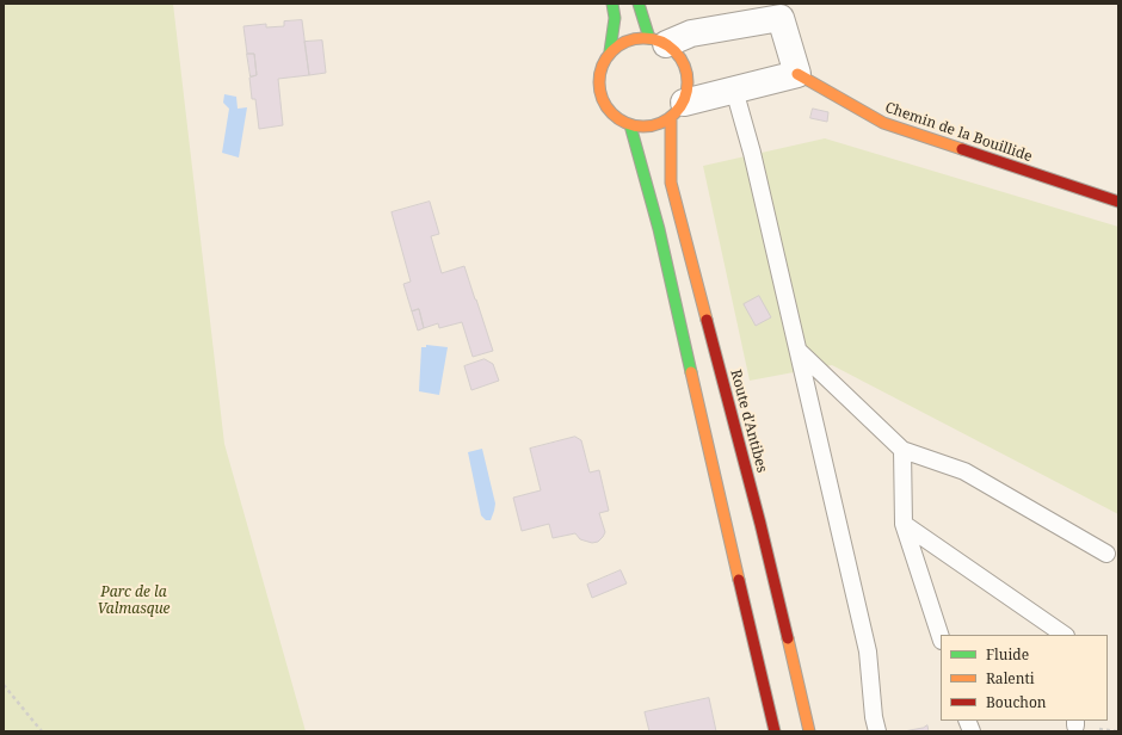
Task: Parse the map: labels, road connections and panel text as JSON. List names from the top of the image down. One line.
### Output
{"streets":{"main road":["Chemin de la Bouillide","Route d'Antibes"]},"parks":["Parc de la Valmasque"],"legend":["Fluide","Ralenti","Bouchon"]}
